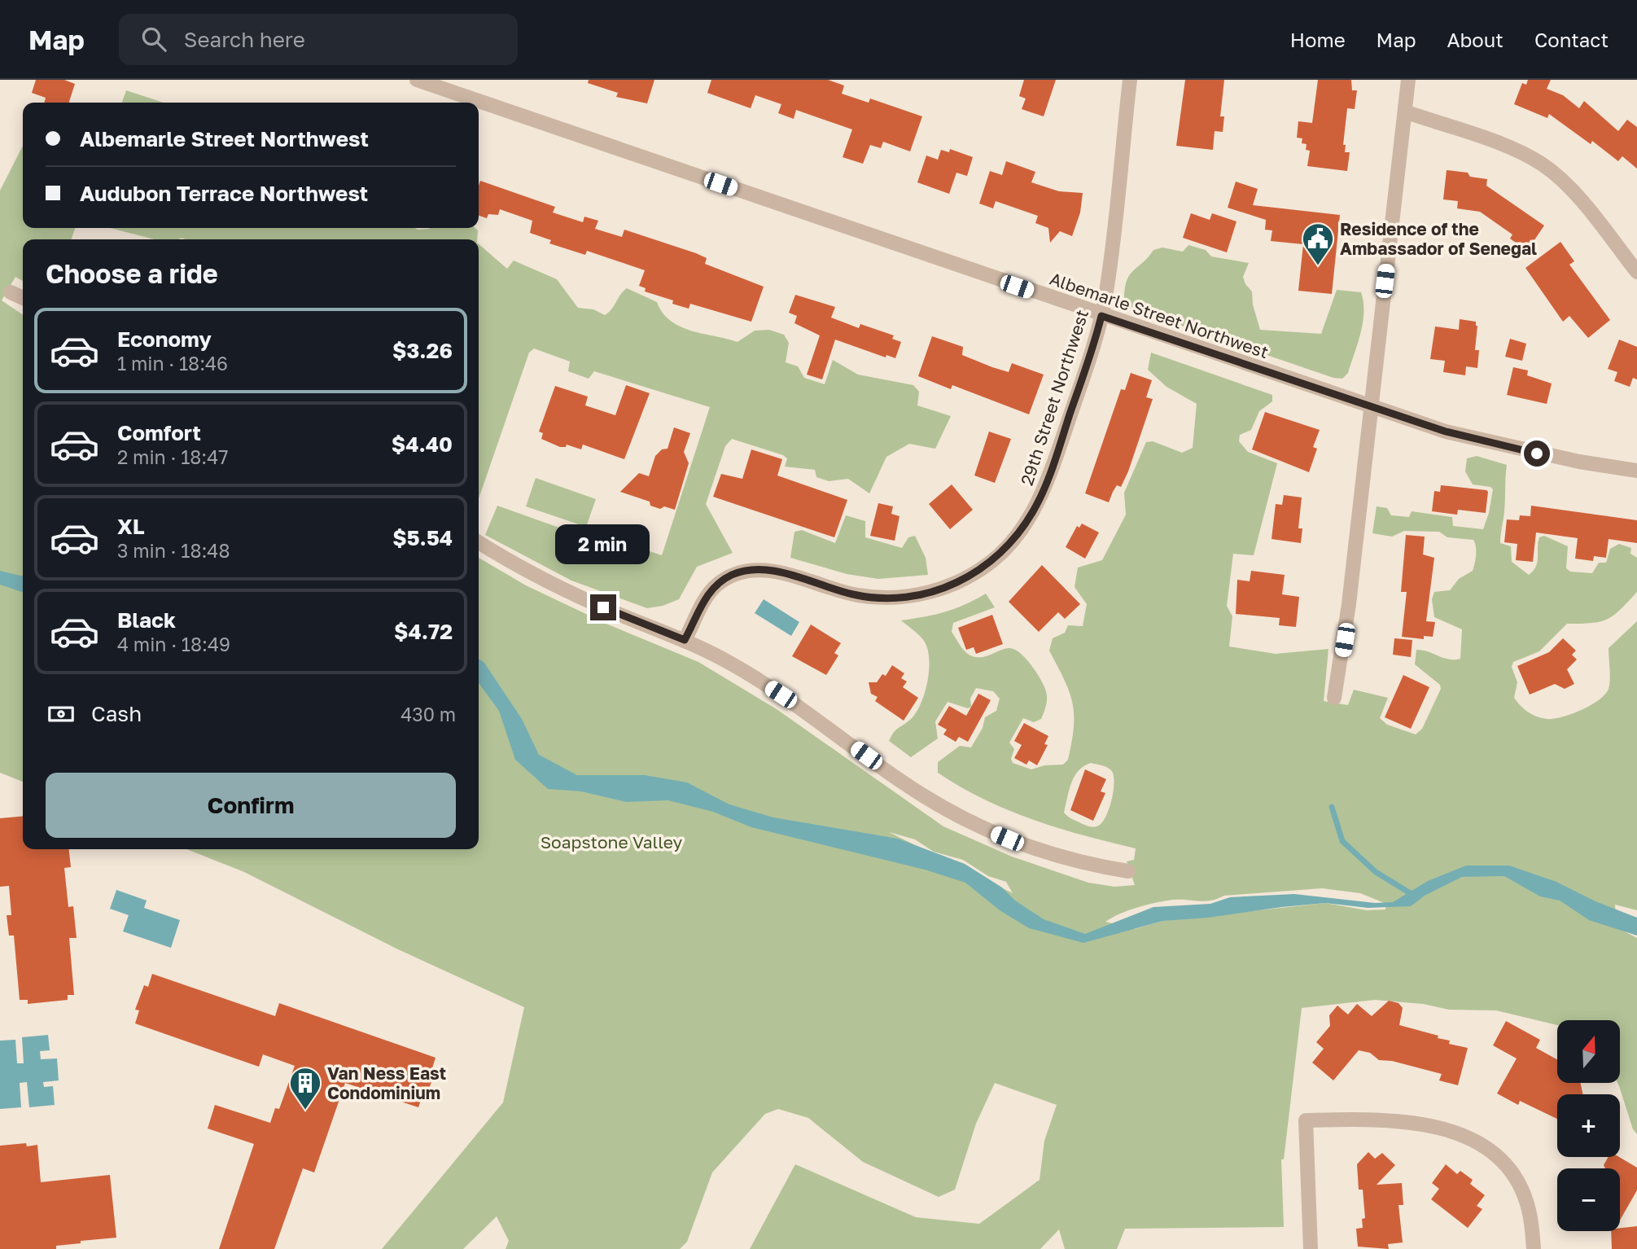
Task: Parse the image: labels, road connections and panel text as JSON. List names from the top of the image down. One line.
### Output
{"streets":{"street":["Albemarle Street Northwest","29th Street Northwest"]},"crossings":[["Albemarle Street Northwest","29th Street Northwest"]],"parks":["Soapstone Valley"],"places":{"public building":["Residence of the Ambassador of Senegal"],"building":["Van Ness East Condominium"]},"north":"top","page":{"header":"Map","search":"Search here","nav":["Home","Map","About","Contact"],"banner":["Albemarle Street Northwest","Audubon Terrace Northwest"],"heading":"Choose a ride","list":[{"name":"Economy","note":"1 min · 18:46","value":"$3.26"},{"name":"Comfort","note":"2 min · 18:47","value":"$4.40"},{"name":"XL","note":"3 min · 18:48","value":"$5.54"},{"name":"Black","note":"4 min · 18:49","value":"$4.72"}],"bubble":"2 min","pay":["Cash","430 m"],"buttons":"Confirm","map_buttons":["+","−"]}}
